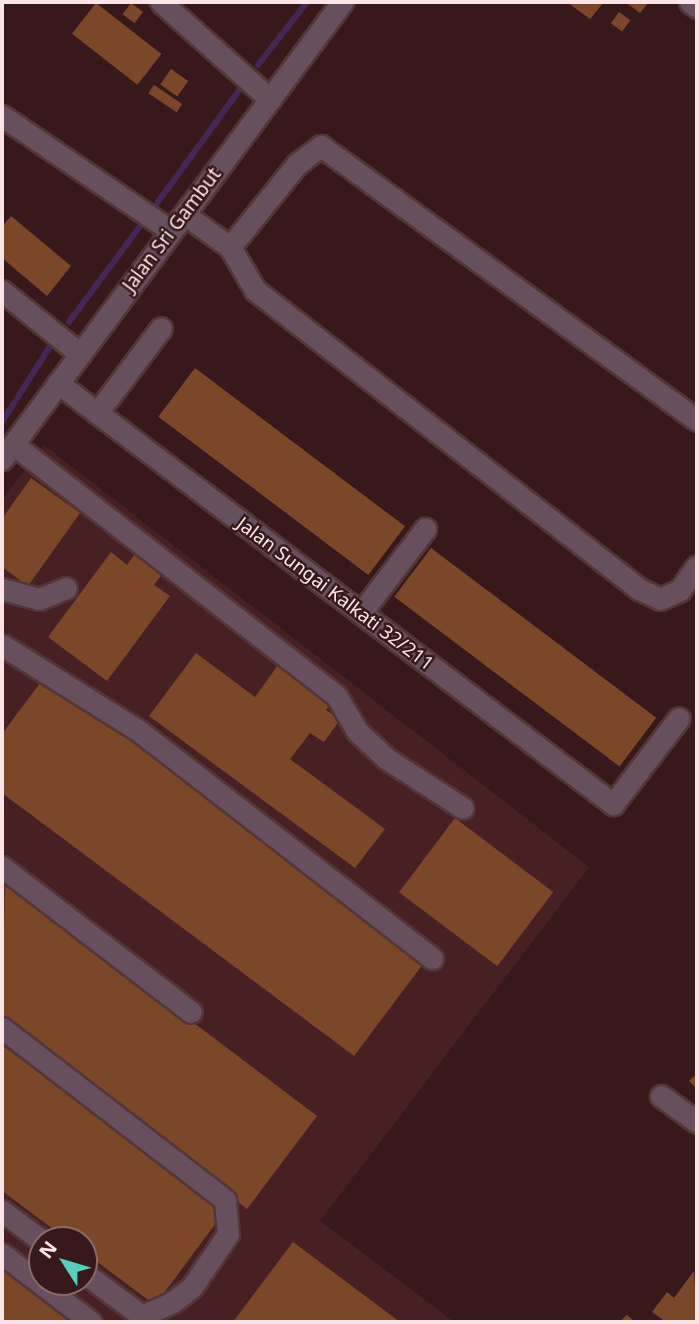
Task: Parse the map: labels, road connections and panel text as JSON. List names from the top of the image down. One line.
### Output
{"streets":{"street":["Jalan Sri Gambut","Jalan Sungai Kalkati 32/211"]},"crossings":[["Jalan Sri Gambut","Jalan Sungai Kalkati 32/211"]],"north":"top left"}
